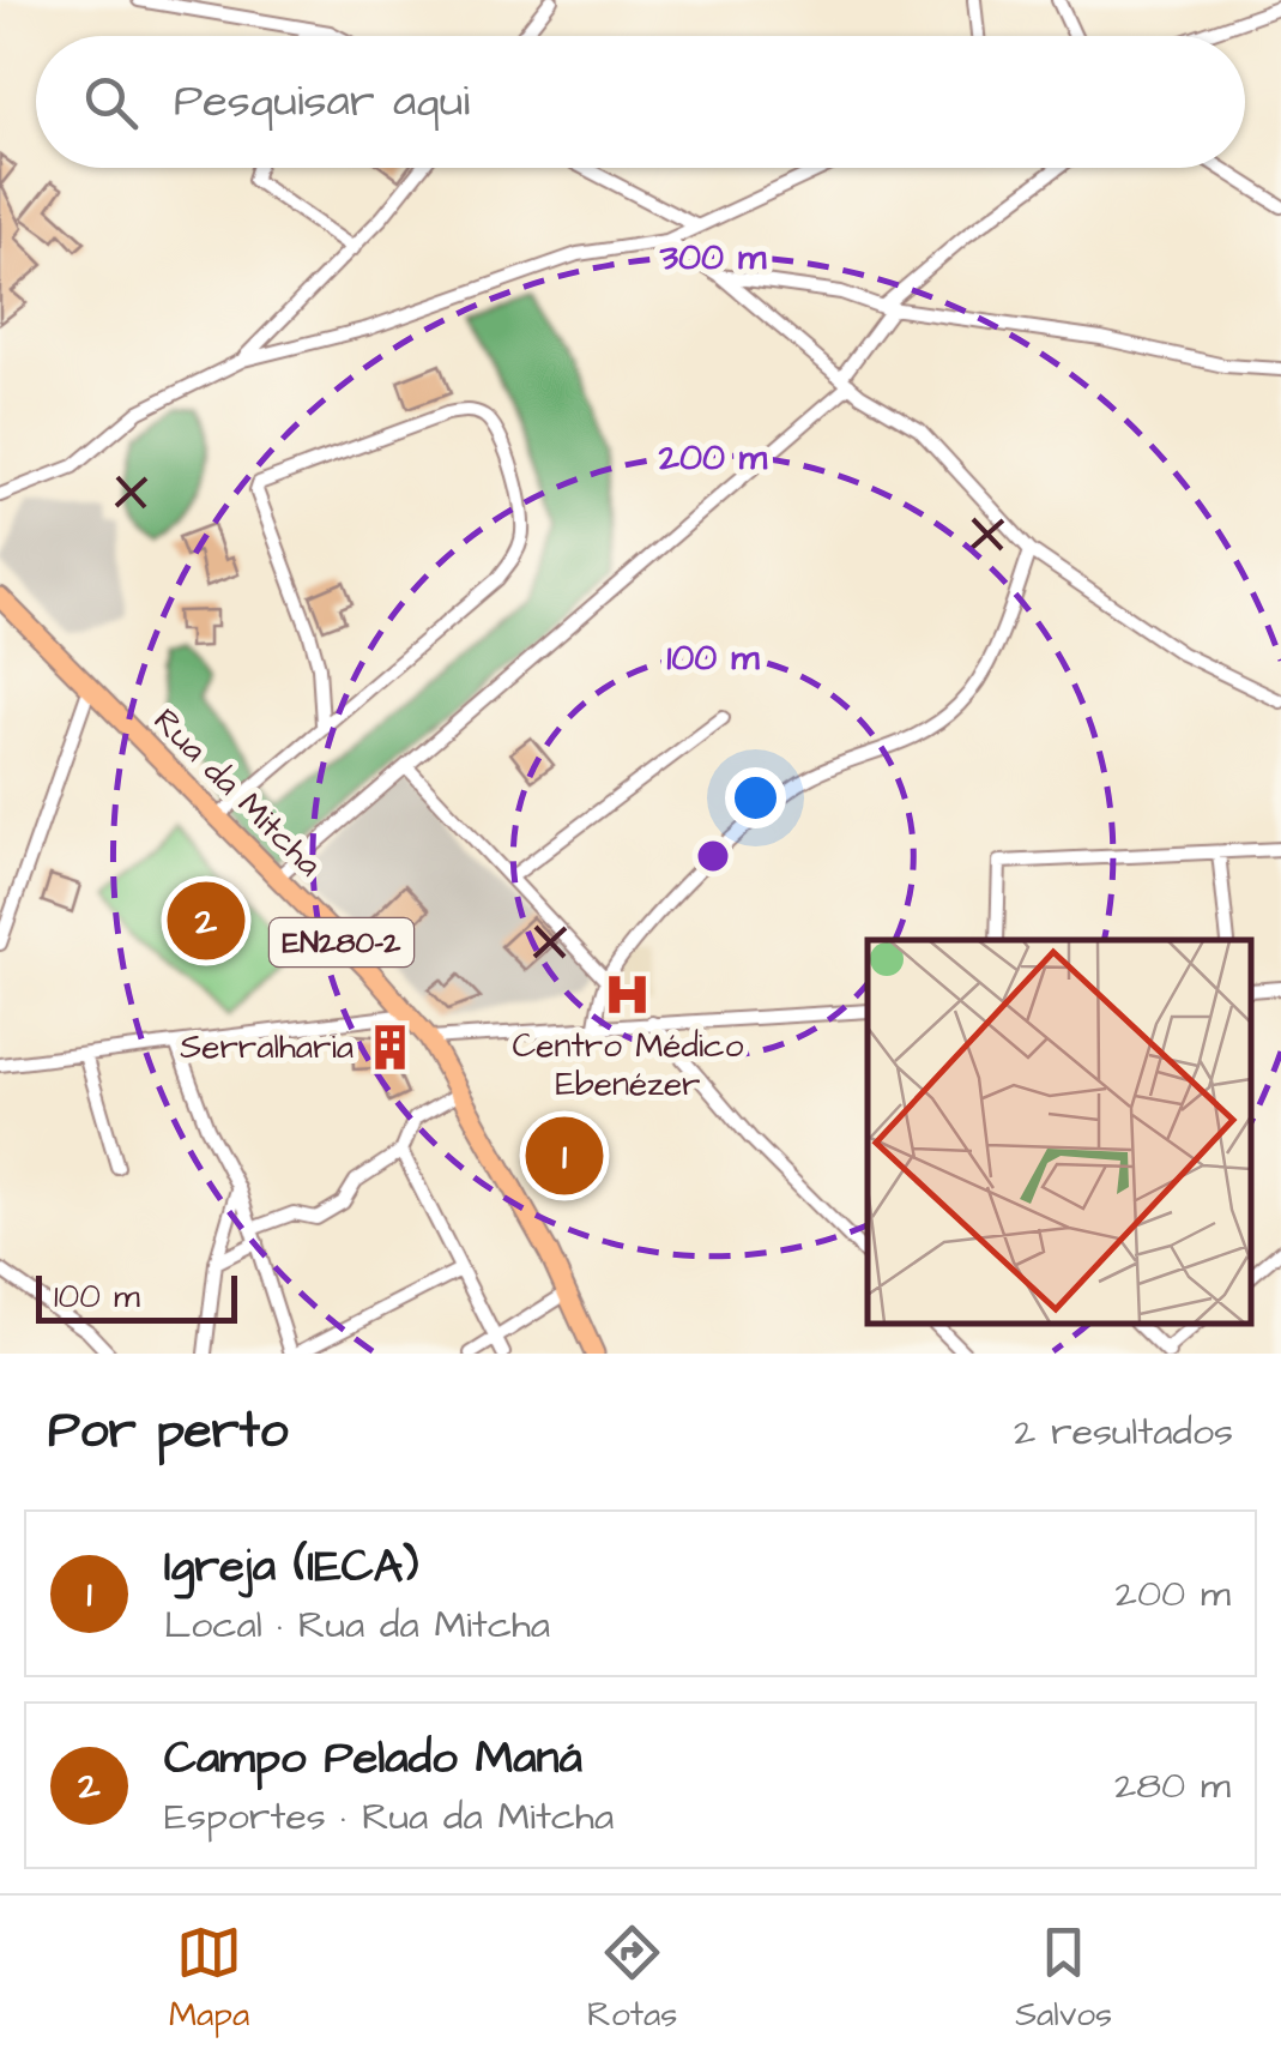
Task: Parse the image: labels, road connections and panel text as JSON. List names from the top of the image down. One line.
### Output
{"streets":{"main road":["Rua da Mitcha","EN280-2"]},"places":{"hospital":["Centro Médico Ebenézer"],"building":["Serralharia"]},"scale_bar":"100 m","page":{"search":"Pesquisar aqui","pins":["2","1"],"scale":"100 m","heading":["Por perto","2 resultados"],"list":[{"mark":"1","name":"Igreja (IECA)","note":"Local · Rua da Mitcha","value":"200 m"},{"mark":"2","name":"Campo Pelado Maná","note":"Esportes · Rua da Mitcha","value":"280 m"}],"nav":["Mapa","Rotas","Salvos"]},"rings":["300 m","200 m","100 m"]}
